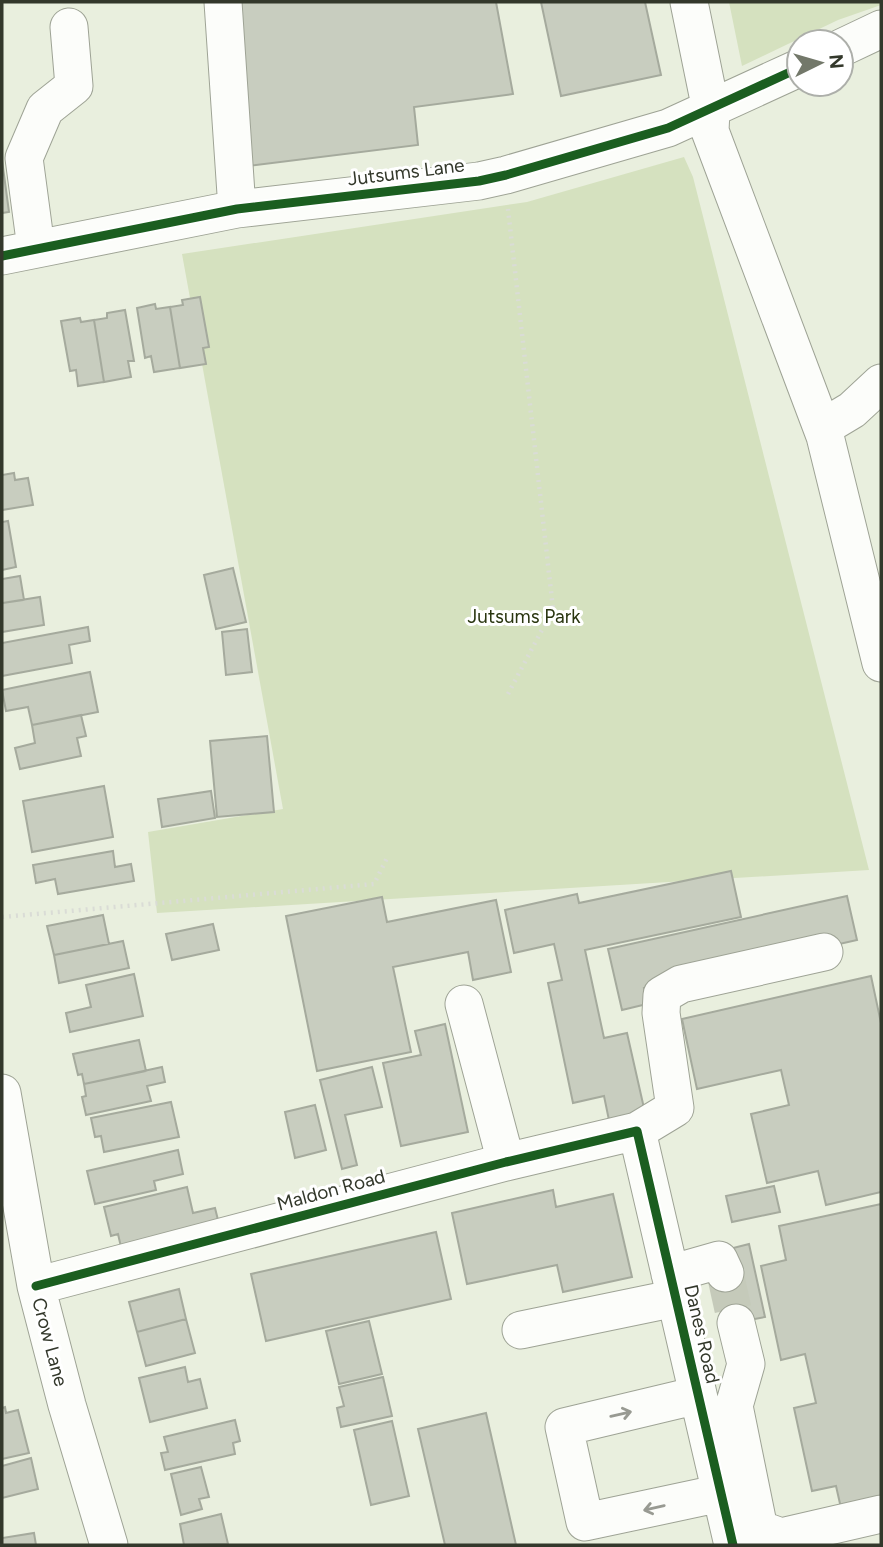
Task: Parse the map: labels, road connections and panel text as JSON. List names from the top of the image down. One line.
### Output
{"streets":{"street":["Jutsums Lane","Maldon Road","Danes Road","Crow Lane"]},"crossings":[["Maldon Road","Danes Road"],["Maldon Road","Crow Lane"]],"parks":["Jutsums Park"],"north":"right"}
